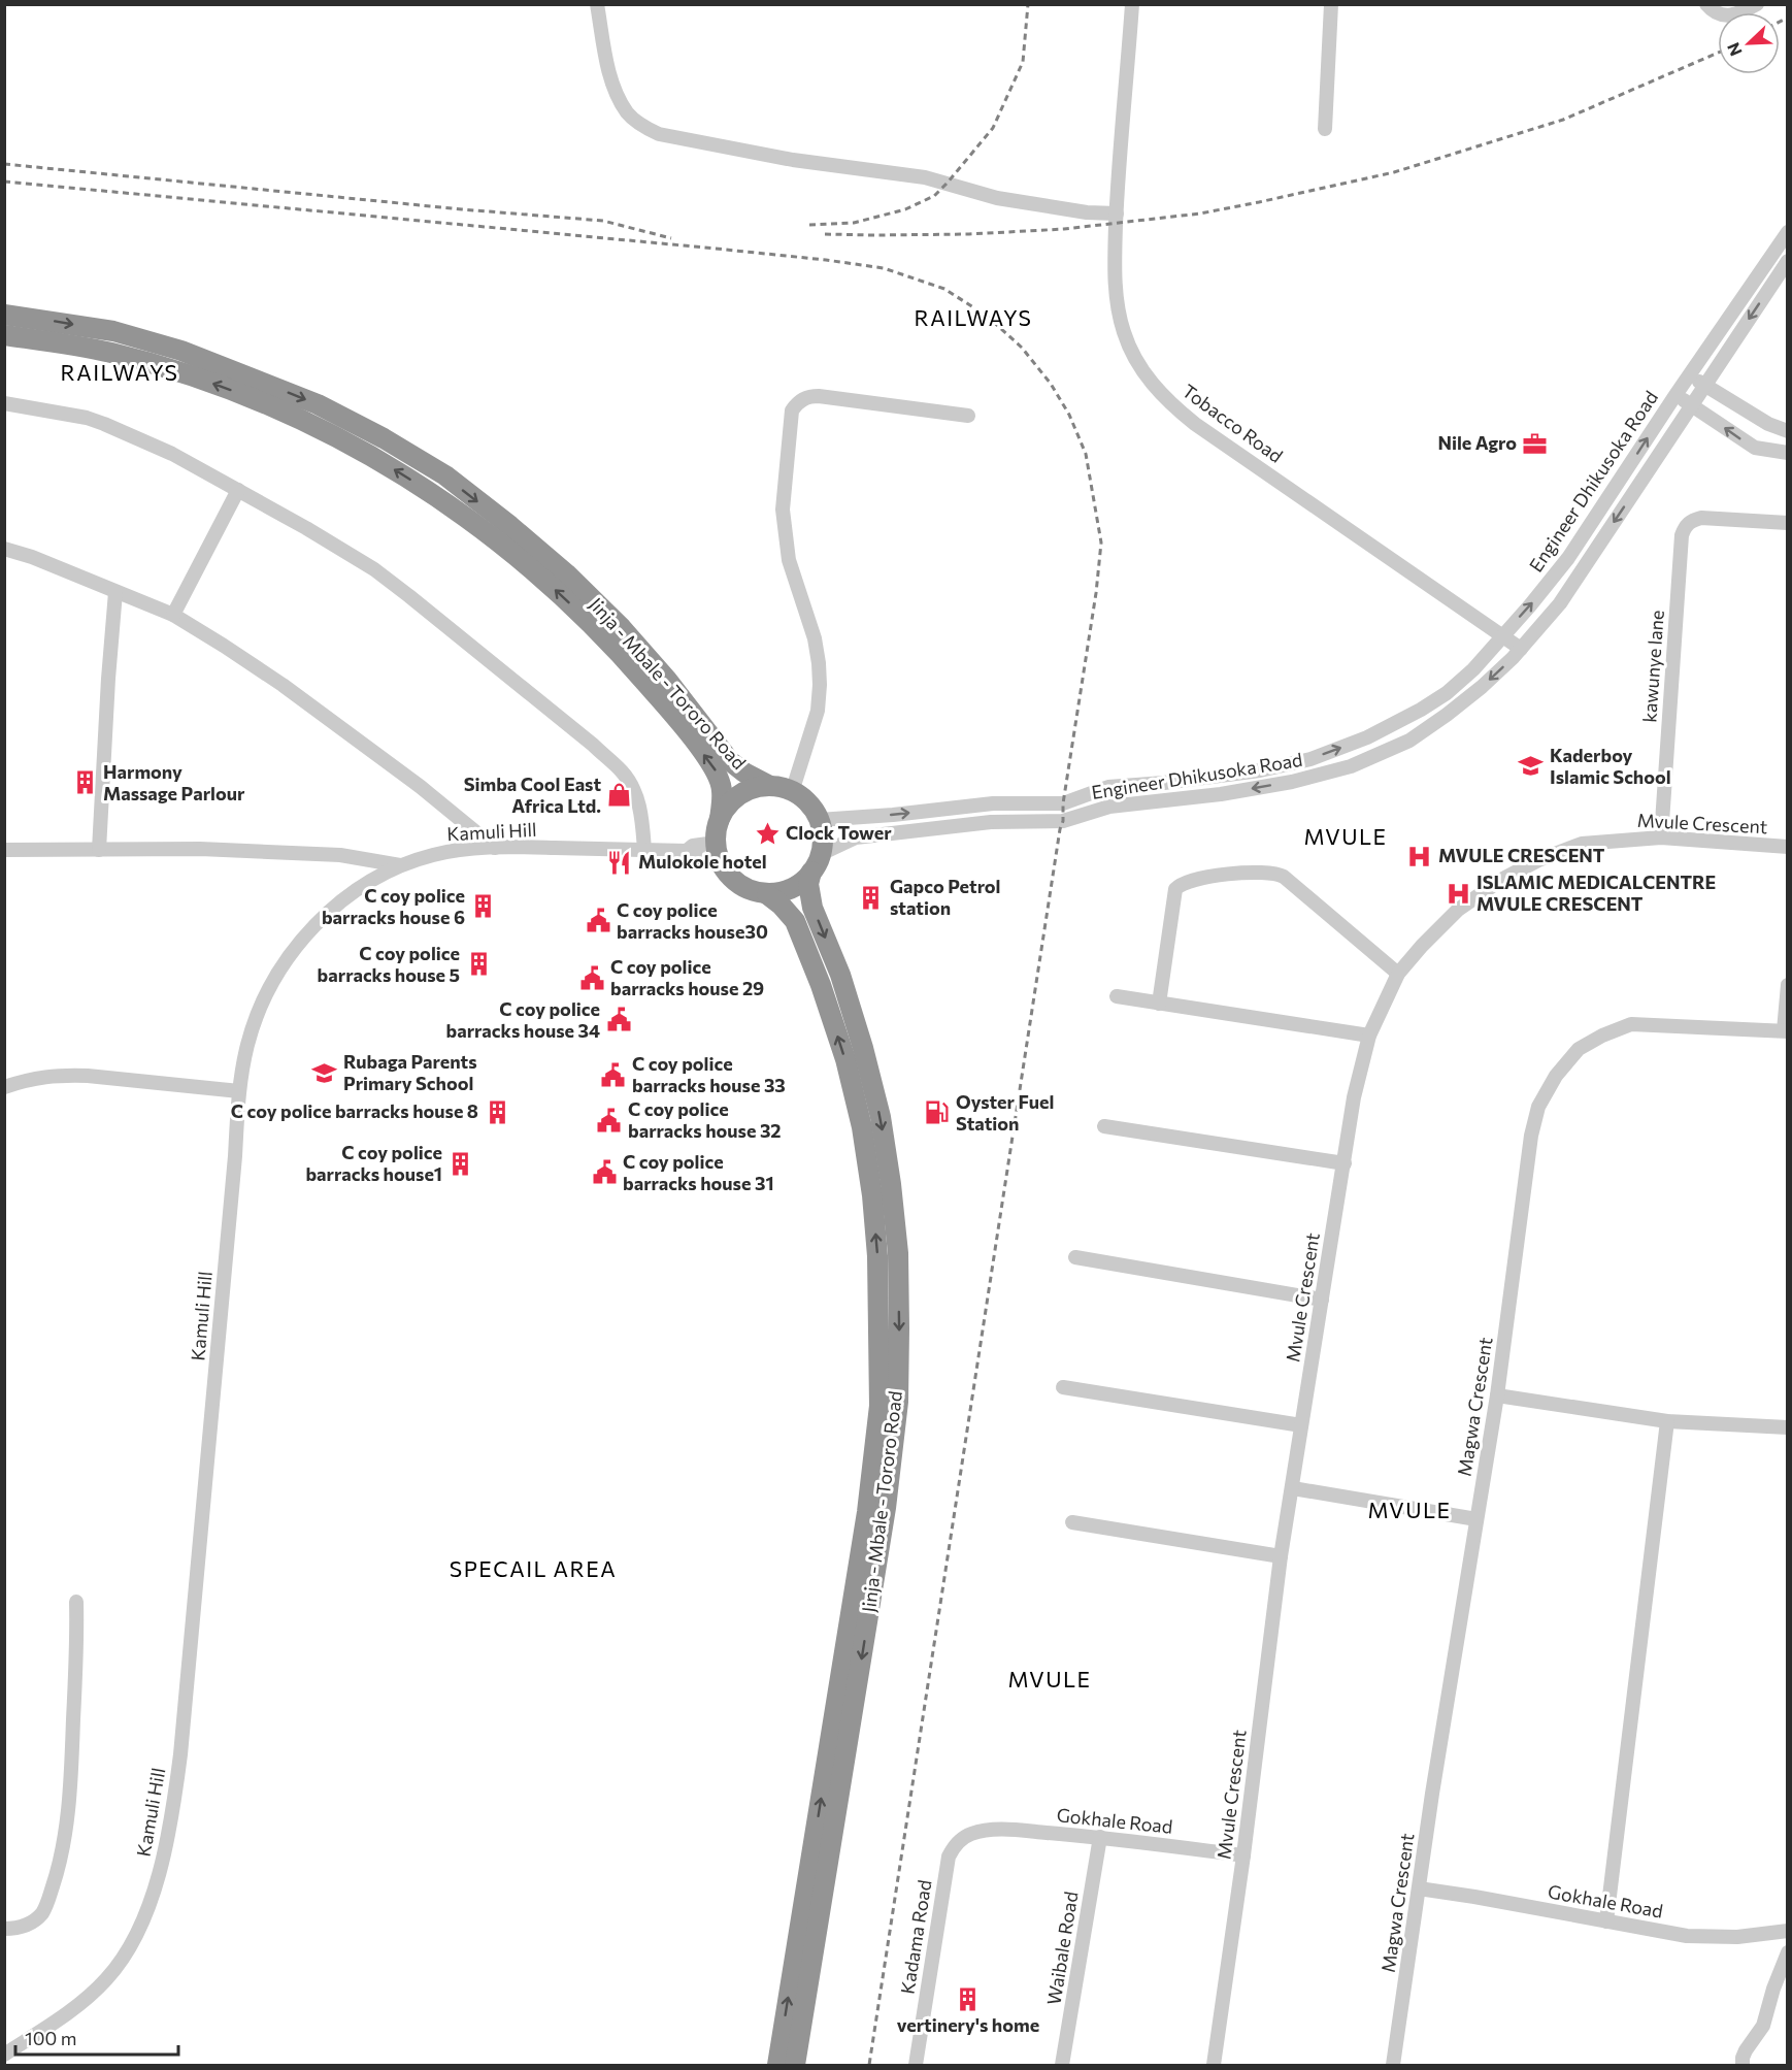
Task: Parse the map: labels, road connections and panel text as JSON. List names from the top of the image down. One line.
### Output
{"streets":{"highway":["Jinja - Mbale - Tororo Road"],"street":["Tobacco Road","Engineer Dhikusoka Road","kawunye lane","Mvule Crescent","Kamuli Hill","Magwa Crescent","Gokhale Road","Kadama Road","Waibale Road"]},"crossings":[["Tobacco Road","Engineer Dhikusoka Road"],["Engineer Dhikusoka Road","Jinja - Mbale - Tororo Road"],["Engineer Dhikusoka Road","Kamuli Hill"],["kawunye lane","Mvule Crescent"],["Jinja - Mbale - Tororo Road","Kamuli Hill"],["Mvule Crescent","Gokhale Road"],["Magwa Crescent","Gokhale Road"],["Gokhale Road","Kadama Road"],["Gokhale Road","Waibale Road"]],"districts":["RAILWAYS","RAILWAYS","MVULE","MVULE","SPECAIL AREA","MVULE"],"places":{"office":["Nile Agro"],"school or university":["Kaderboy Islamic School","Rubaga Parents Primary School"],"building":["Harmony Massage Parlour","Gapco Petrol station","C coy police barracks house 6","C coy police barracks house 5","C coy police barracks house 8","C coy police barracks house1","vertinery's home"],"shop":["Simba Cool East Africa Ltd."],"place":["Clock Tower"],"hospital":["MVULE CRESCENT","ISLAMIC MEDICALCENTRE MVULE CRESCENT"],"restaurant":["Mulokole hotel"],"public building":["C coy police barracks house30","C coy police barracks house 29","C coy police barracks house 34","C coy police barracks house 33","C coy police barracks house 32","C coy police barracks house 31"],"fuel station":["Oyster Fuel Station"]},"scale_bar":"100 m","north":"bottom left"}
